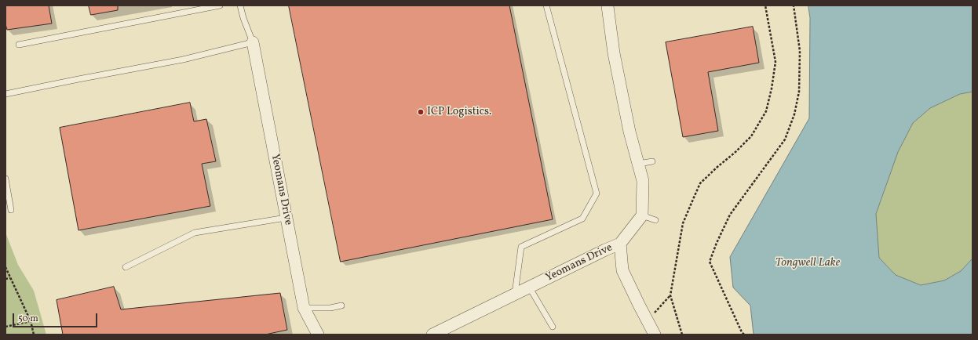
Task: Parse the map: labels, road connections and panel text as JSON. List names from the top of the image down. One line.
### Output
{"streets":{"street":["Yeomans Drive"]},"water":["Tongwell Lake"],"places":["ICP Logistics."],"scale_bar":"50 m"}
